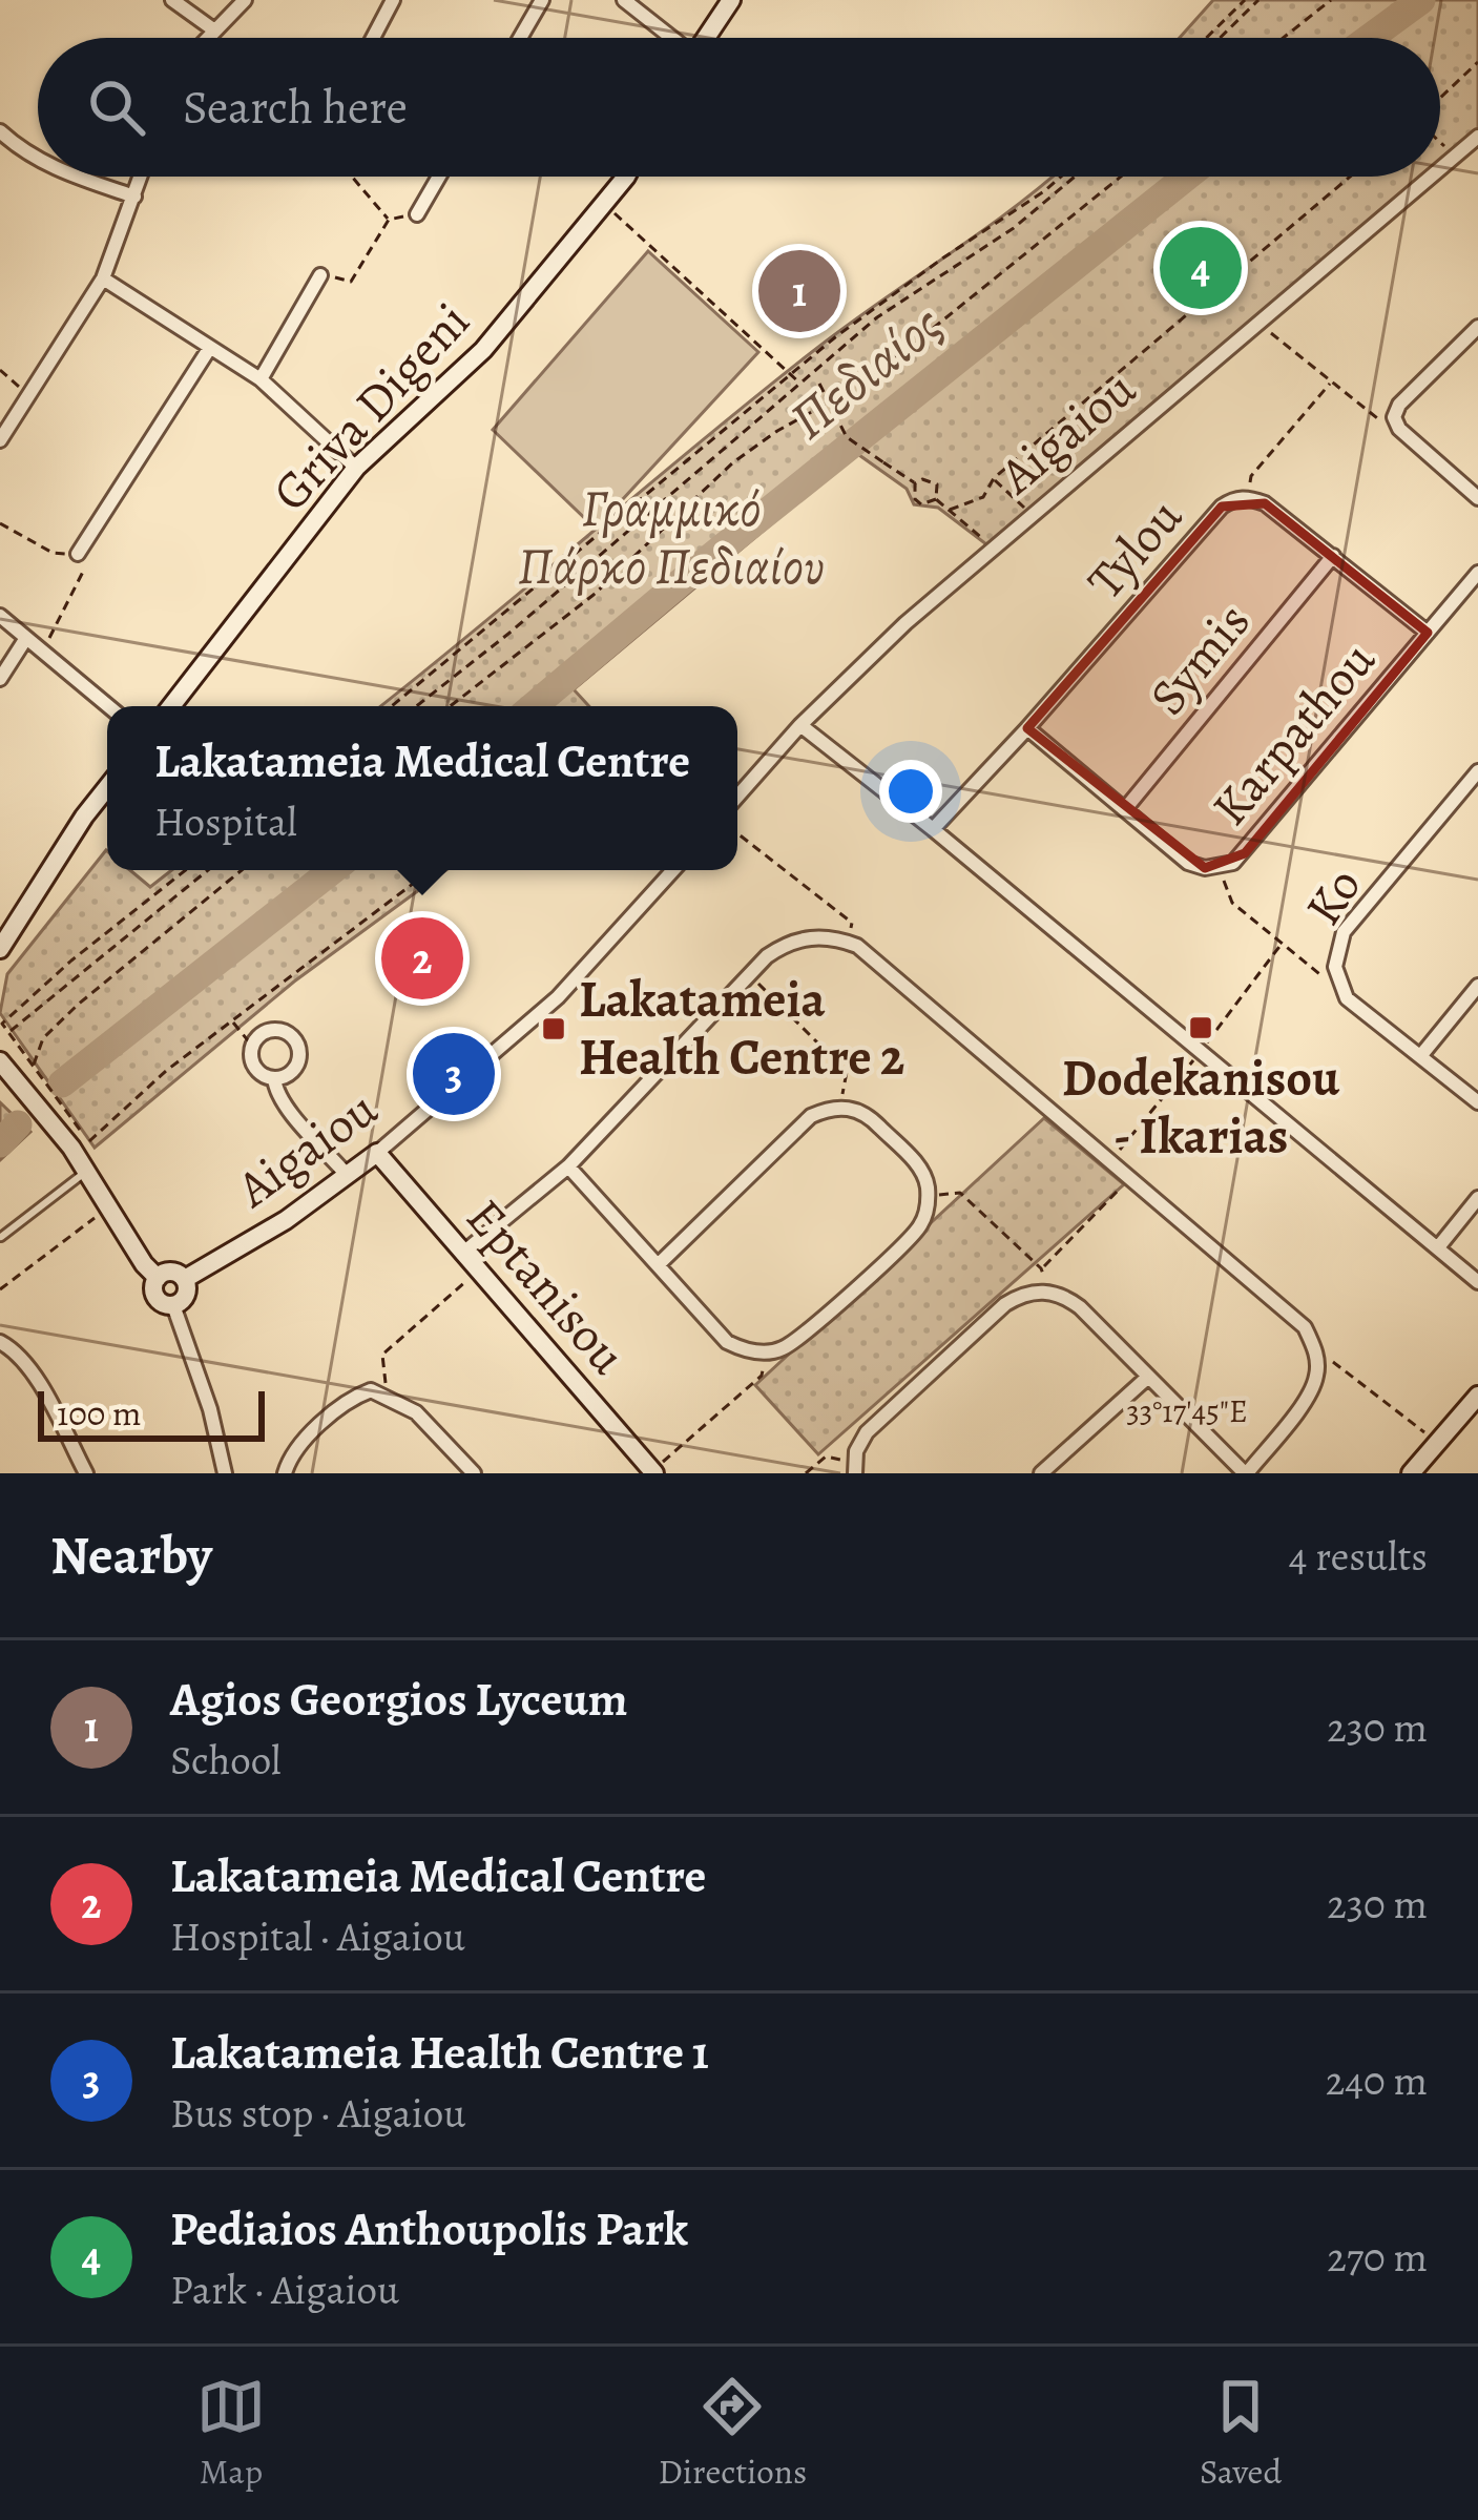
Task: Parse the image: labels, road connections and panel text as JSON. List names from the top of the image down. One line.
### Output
{"streets":{"street":["Griva Digeni","Aigaiou","Tylou","Symis","Karpathou","Ko","Eptanisou"]},"crossings":[["Aigaiou","Eptanisou"],["Tylou","Symis"],["Tylou","Karpathou"],["Symis","Karpathou"]],"water":["Πεδιαίος"],"parks":["Γραμμικό Πάρκο Πεδιαίου"],"places":{"transit":["Dodekanisou - Ikarias","Lakatameia Health Centre 2"]},"scale_bar":"100 m","page":{"search":"Search here","pins":["4","1","2","3"],"popup":["Lakatameia Medical Centre","Hospital"],"scale":"100 m","heading":["Nearby","4 results"],"list":[{"mark":"1","name":"Agios Georgios Lyceum","note":"School","value":"230 m"},{"mark":"2","name":"Lakatameia Medical Centre","note":"Hospital · Aigaiou","value":"230 m"},{"mark":"3","name":"Lakatameia Health Centre 1","note":"Bus stop · Aigaiou","value":"240 m"},{"mark":"4","name":"Pediaios Anthoupolis Park","note":"Park · Aigaiou","value":"270 m"}],"nav":["Map","Directions","Saved"]},"coordinates":["33°17'45\"E"]}
